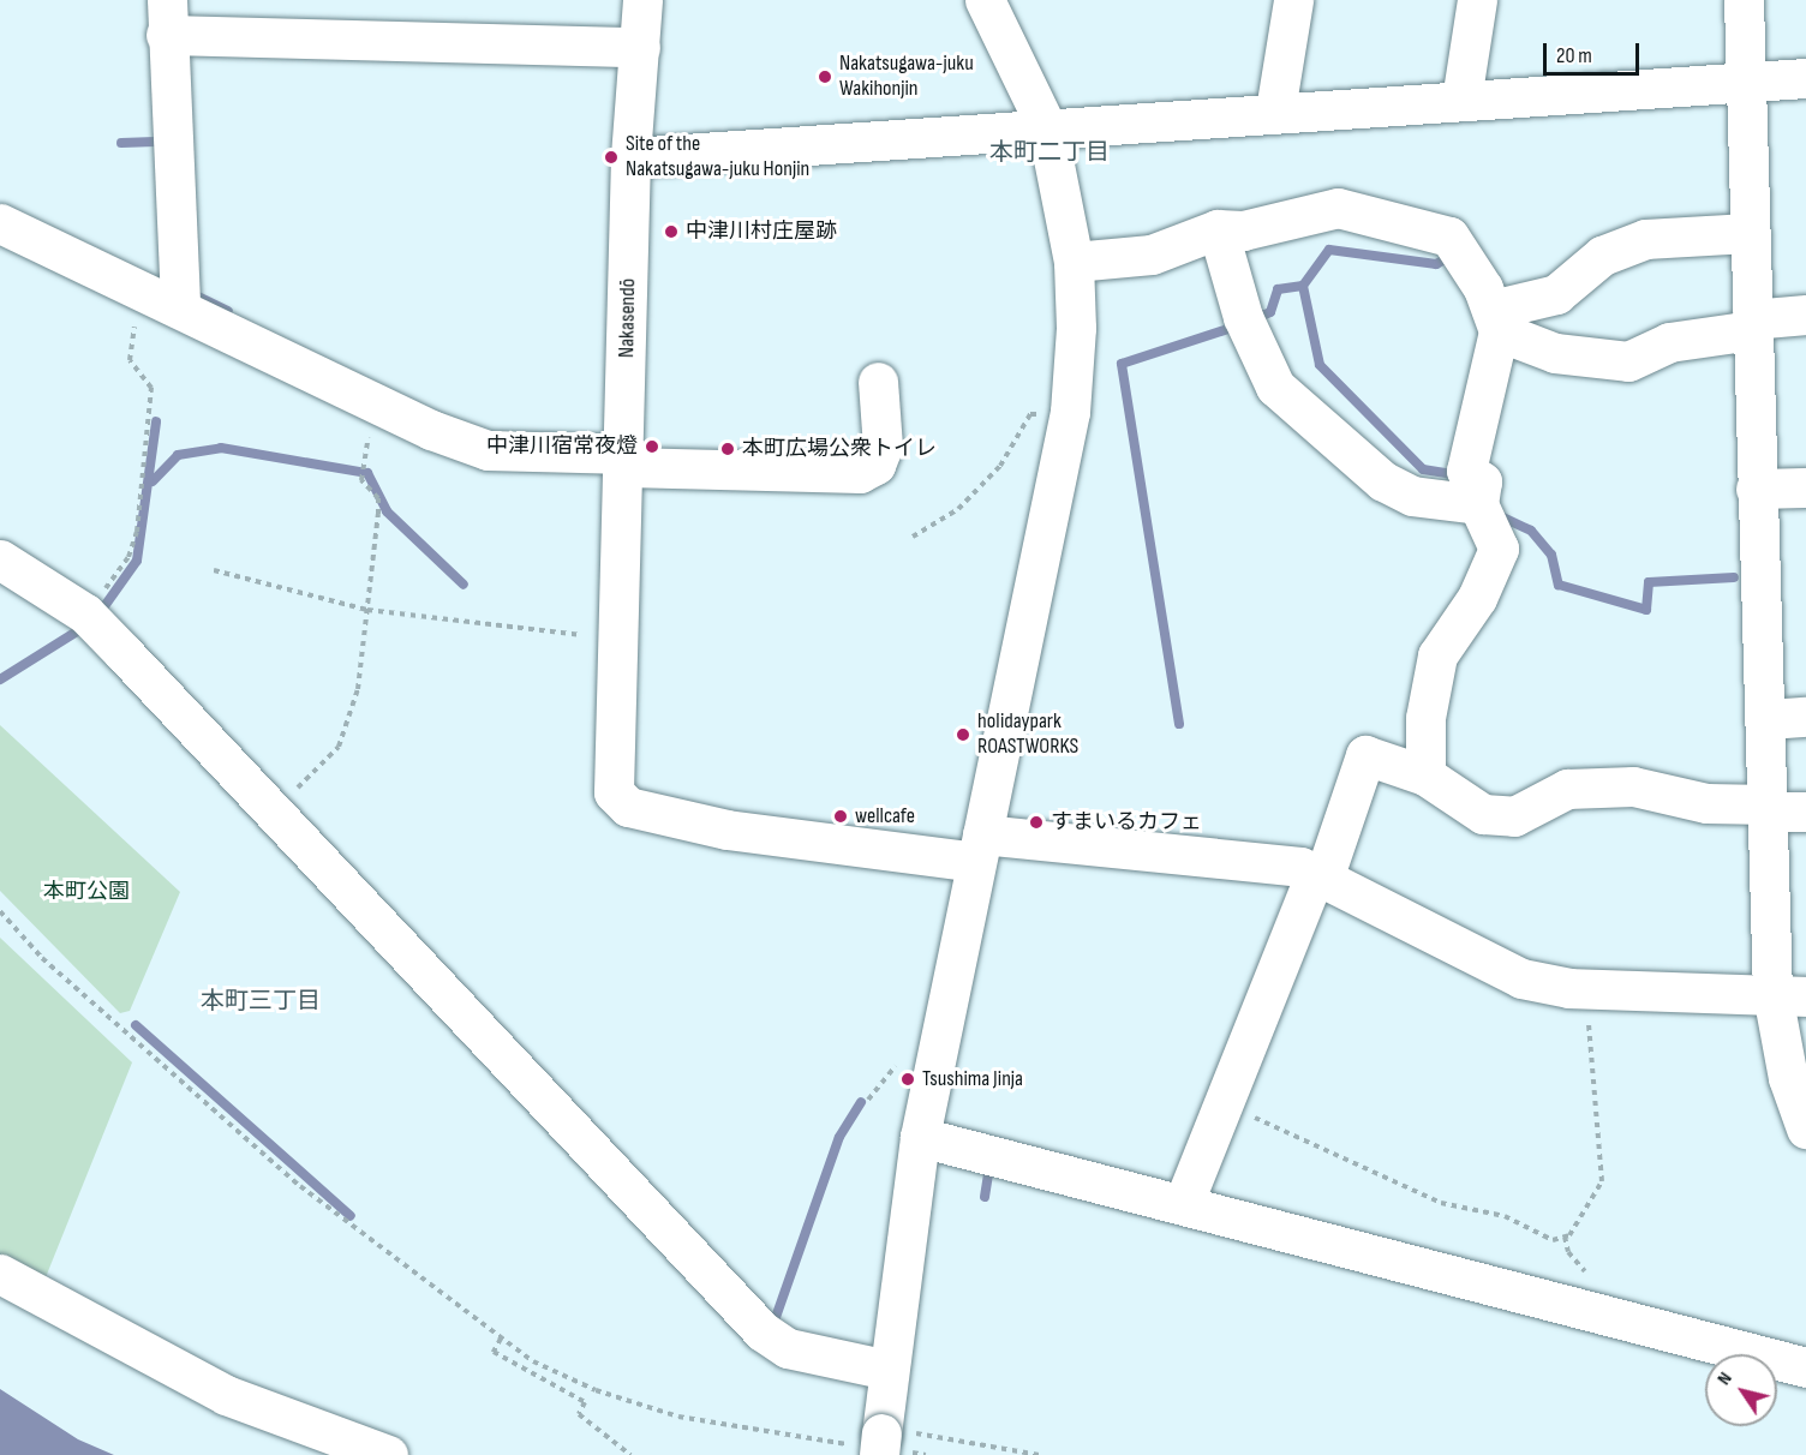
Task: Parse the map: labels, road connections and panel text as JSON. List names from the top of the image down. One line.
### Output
{"streets":{"street":["Nakasendō"]},"districts":["本町二丁目","本町三丁目"],"parks":["本町公園"],"places":["Nakatsugawa-juku Wakihonjin","Site of the Nakatsugawa-juku Honjin","中津川村庄屋跡","中津川宿常夜燈","本町広場公衆トイレ","holidaypark ROASTWORKS","wellcafe","すまいるカフェ","Tsushima Jinja"],"scale_bar":"20 m","north":"top left"}
